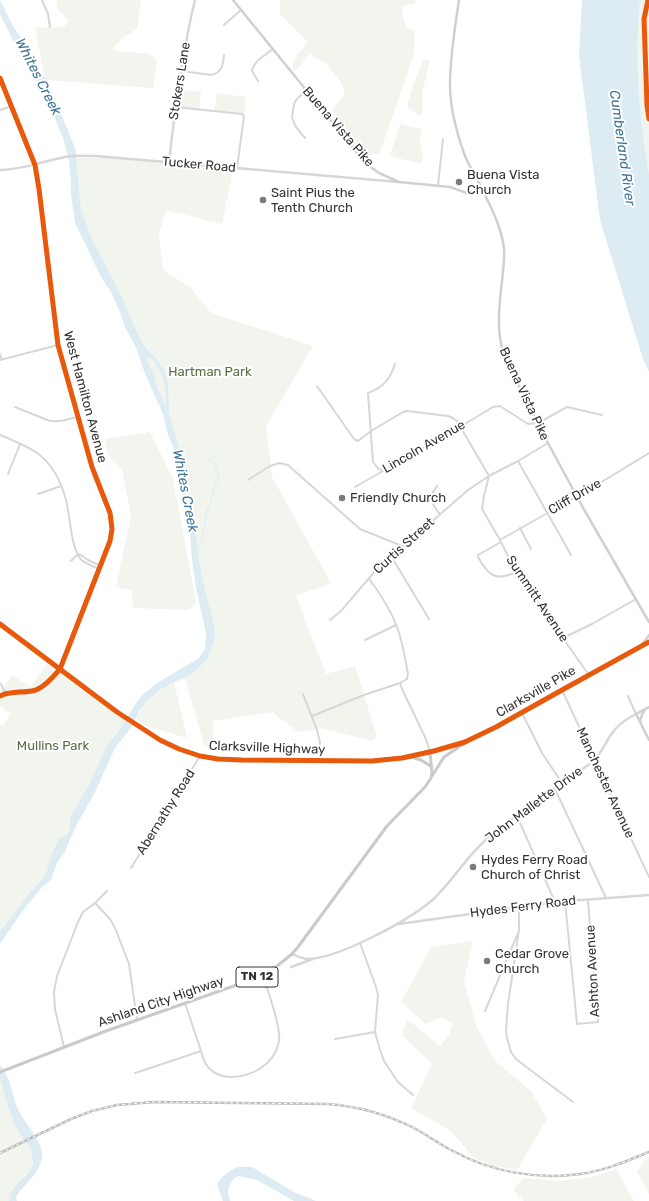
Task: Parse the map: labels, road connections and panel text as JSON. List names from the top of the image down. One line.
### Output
{"streets":{"main road":["Buena Vista Pike","Clarksville Pike","Clarksville Highway","John Mallette Drive","TN 12","Ashland City Highway"],"street":["Stokers Lane","Tucker Road","West Hamilton Avenue","Lincoln Avenue","Cliff Drive","Curtis Street","Summitt Avenue","Manchester Avenue","Abernathy Road","Hydes Ferry Road","Ashton Avenue"]},"crossings":[["Stokers Lane","Tucker Road"],["Buena Vista Pike","Tucker Road"],["Buena Vista Pike","Lincoln Avenue"],["Buena Vista Pike","Cliff Drive"],["Buena Vista Pike","Curtis Street"],["Tucker Road","West Hamilton Avenue"],["West Hamilton Avenue","Clarksville Highway"],["Cliff Drive","Summitt Avenue"],["Curtis Street","Summitt Avenue"],["Summitt Avenue","Clarksville Pike"],["Clarksville Pike","Clarksville Highway"],["Clarksville Pike","Manchester Avenue"],["Clarksville Pike","Ashland City Highway"],["Clarksville Highway","Abernathy Road"],["Manchester Avenue","John Mallette Drive"],["John Mallette Drive","Hydes Ferry Road"],["Hydes Ferry Road","Ashton Avenue"]],"water":["Whites Creek","Cumberland River"],"parks":["Hartman Park","Mullins Park"],"places":["Buena Vista Church","Saint Pius the Tenth Church","Friendly Church","Hydes Ferry Road Church of Christ","Cedar Grove Church"]}
